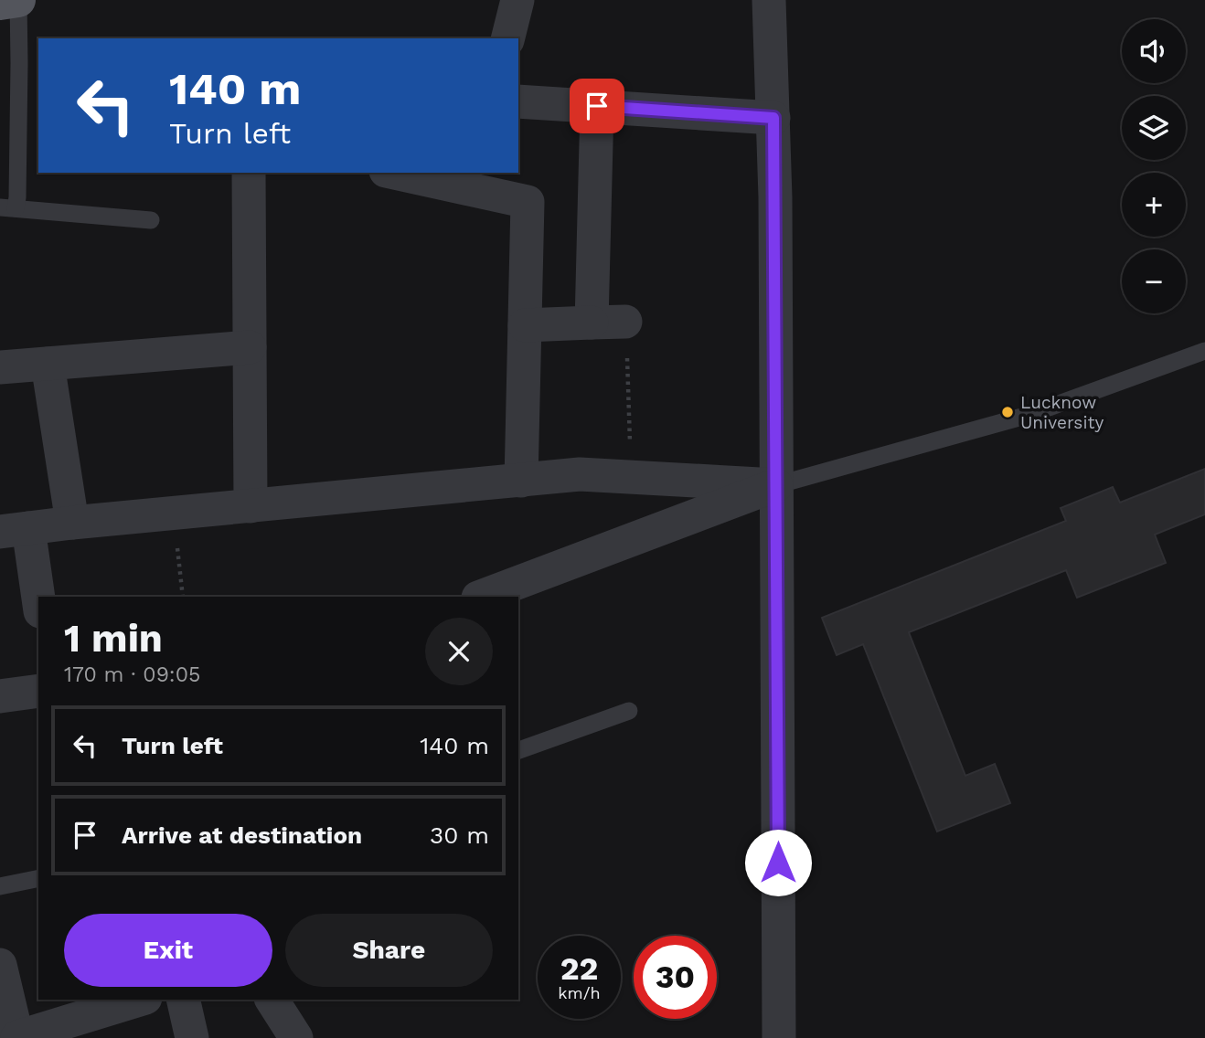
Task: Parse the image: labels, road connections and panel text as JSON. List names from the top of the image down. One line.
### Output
{"places":["Lucknow University"],"page":{"map_buttons":["+","−"],"turn":["140 m","Turn left"],"heading":["1 min","170 m · 09:05"],"list":[{"name":"Turn left","value":"140 m"},{"name":"Arrive at destination","value":"30 m"}],"buttons":["Exit","Share"],"speed":"22 km/h","limit":"30"}}
